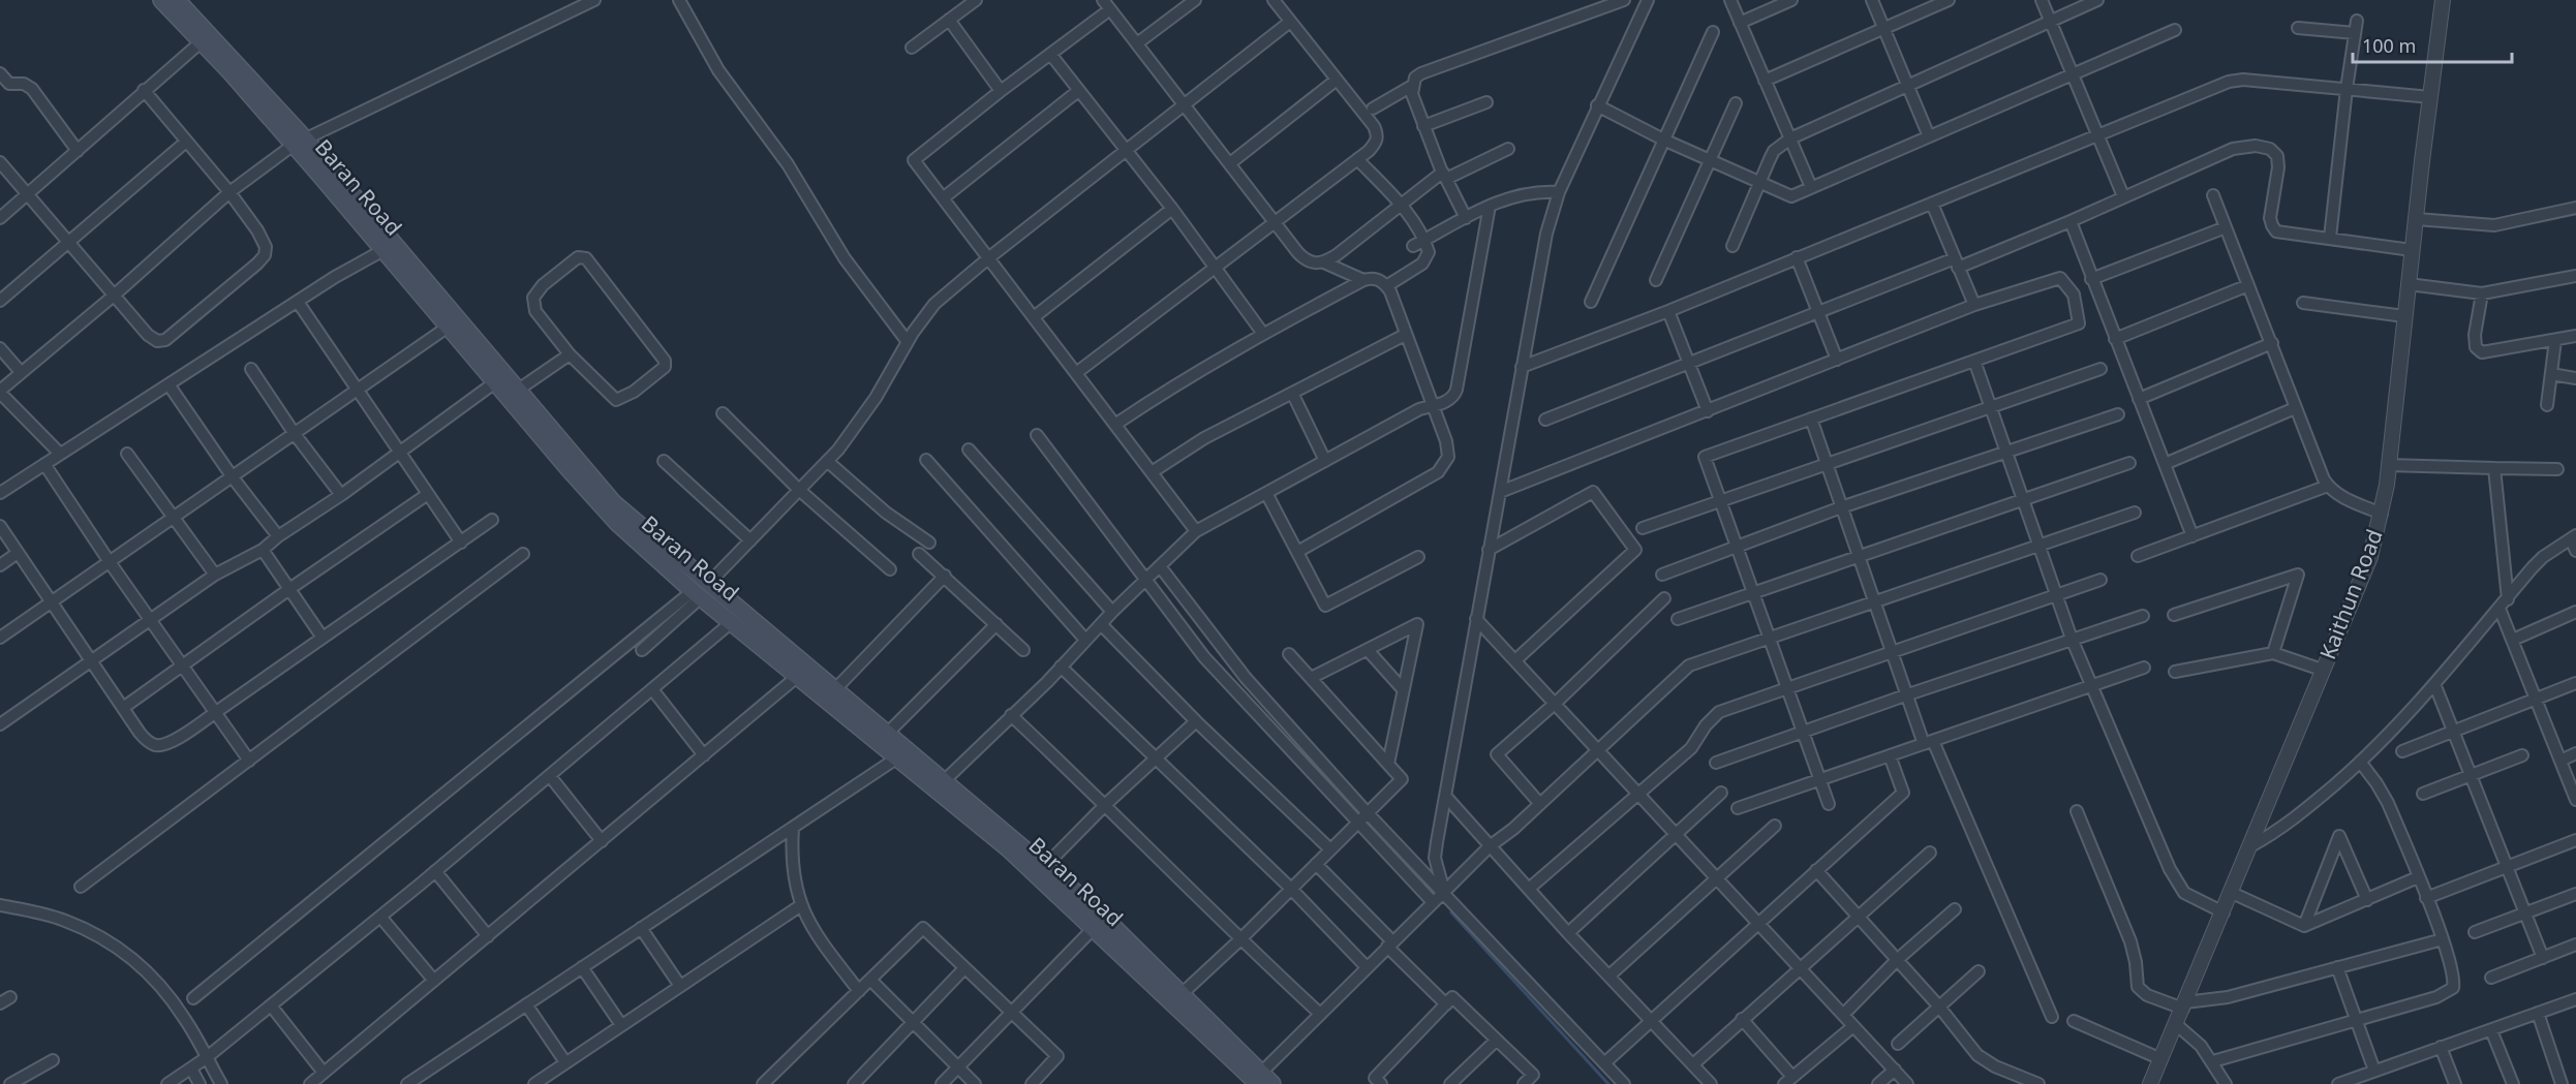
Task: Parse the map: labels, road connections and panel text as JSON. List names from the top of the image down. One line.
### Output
{"streets":{"main road":["Baran Road"],"street":["Kaithun Road"]},"scale_bar":"100 m"}
